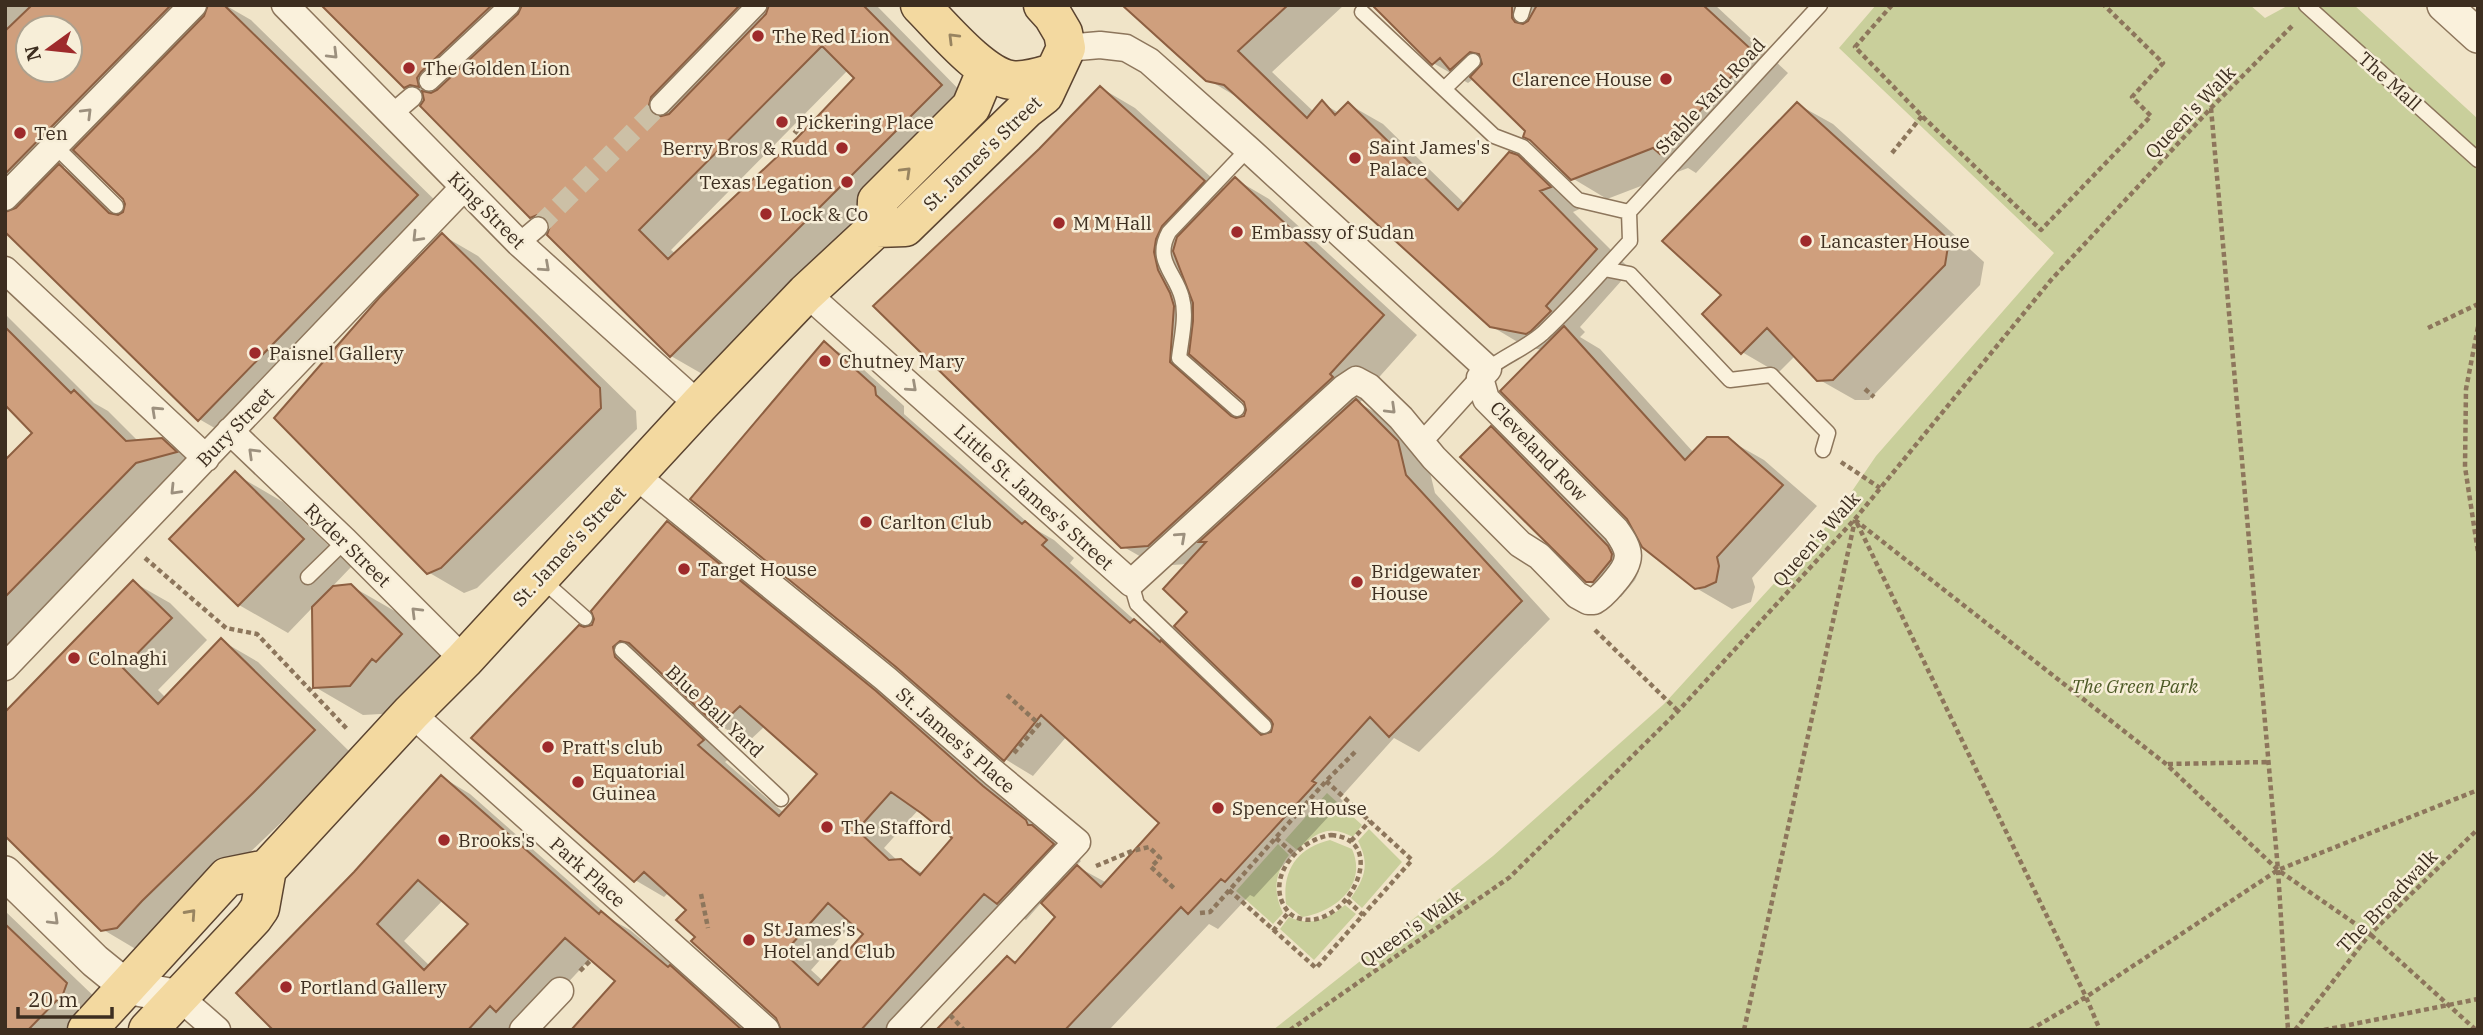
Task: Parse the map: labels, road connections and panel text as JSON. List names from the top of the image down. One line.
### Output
{"streets":{"main road":["St. James's Street"],"street":["King Street","Bury Street","Cleveland Row","Little St. James's Street","Ryder Street","St. James's Place","Park Place"],"lane":["The Mall","Stable Yard Road","Blue Ball Yard"],"path":["Queen's Walk","The Broadwalk"]},"crossings":[["The Mall","Queen's Walk"],["St. James's Street","King Street"],["St. James's Street","Cleveland Row"],["St. James's Street","Little St. James's Street"],["St. James's Street","Ryder Street"],["St. James's Street","St. James's Place"],["St. James's Street","Park Place"],["King Street","Bury Street"],["Bury Street","Ryder Street"],["Cleveland Row","Little St. James's Street"]],"one_way":["King Street","Bury Street","Ryder Street"],"parks":["The Green Park"],"places":["The Red Lion","The Golden Lion","Clarence House","Pickering Place","Ten","Berry Bros & Rudd","Saint James's Palace","Texas Legation","Lock & Co","M M Hall","Embassy of Sudan","Lancaster House","Paisnel Gallery","Chutney Mary","Carlton Club","Target House","Bridgewater House","Colnaghi","Pratt's club","Equatorial Guinea","Spencer House","The Stafford","Brooks's","St James's Hotel and Club","Portland Gallery"],"scale_bar":"20 m","north":"left"}
